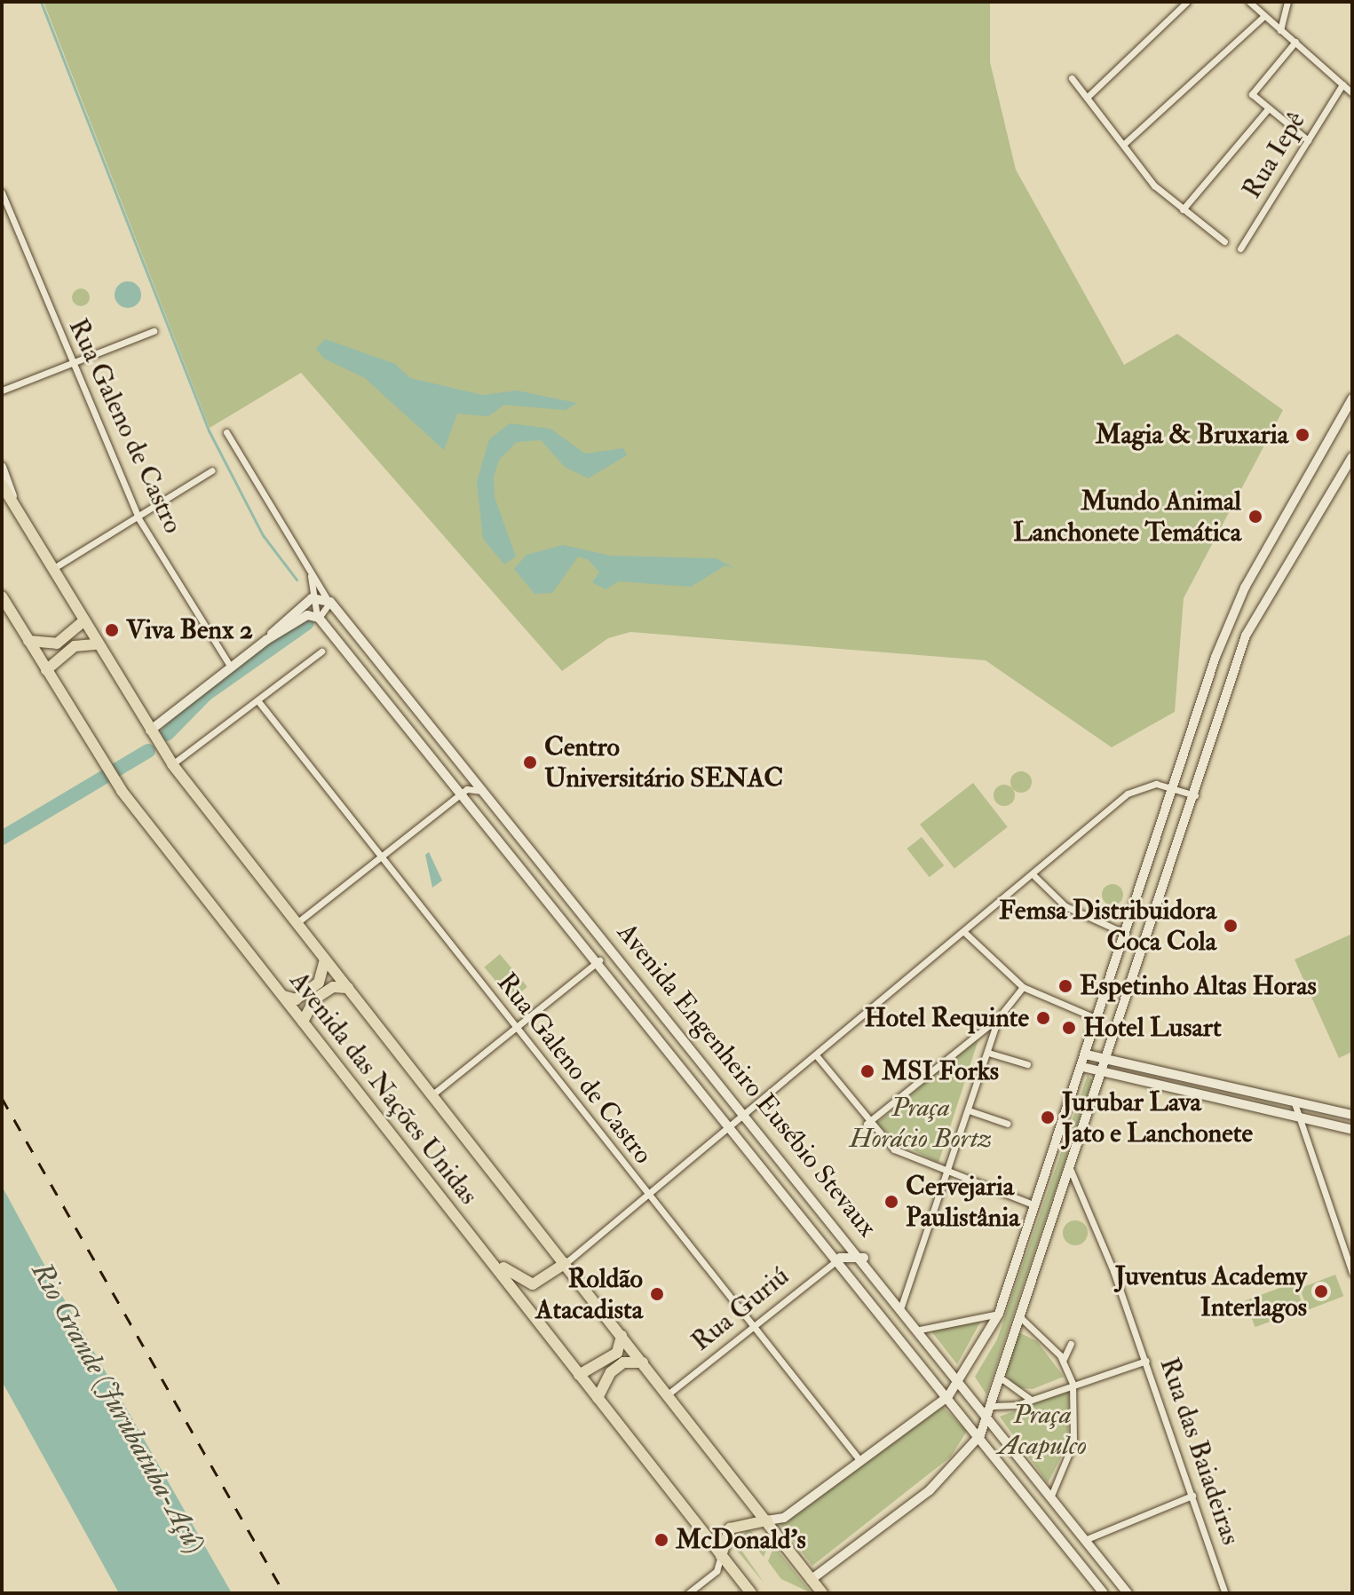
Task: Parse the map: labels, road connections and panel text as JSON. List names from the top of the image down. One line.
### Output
{"streets":{"highway":["Avenida das Nações Unidas"],"main road":["Avenida Engenheiro Eusébio Stevaux"],"street":["Rua Iepê","Rua Galeno de Castro","Rua Guriú","Rua das Baiadeiras"]},"crossings":[["Rua Galeno de Castro","Rua Guriú"],["Avenida Engenheiro Eusébio Stevaux","Rua Guriú"],["Avenida das Nações Unidas","Rua Guriú"]],"water":["Rio Grande (Jurubatuba-Açú)"],"parks":["Praça Horácio Bortz","Praça Acapulco"],"places":["Magia & Bruxaria","Mundo Animal Lanchonete Temática","Viva Benx 2","Centro Universitário SENAC","Femsa Distribuidora Coca Cola","Espetinho Altas Horas","Hotel Requinte","Hotel Lusart","MSI Forks","Jurubar Lava Jato e Lanchonete","Cervejaria Paulistânia","Juventus Academy Interlagos","Roldão Atacadista","McDonald's"]}
